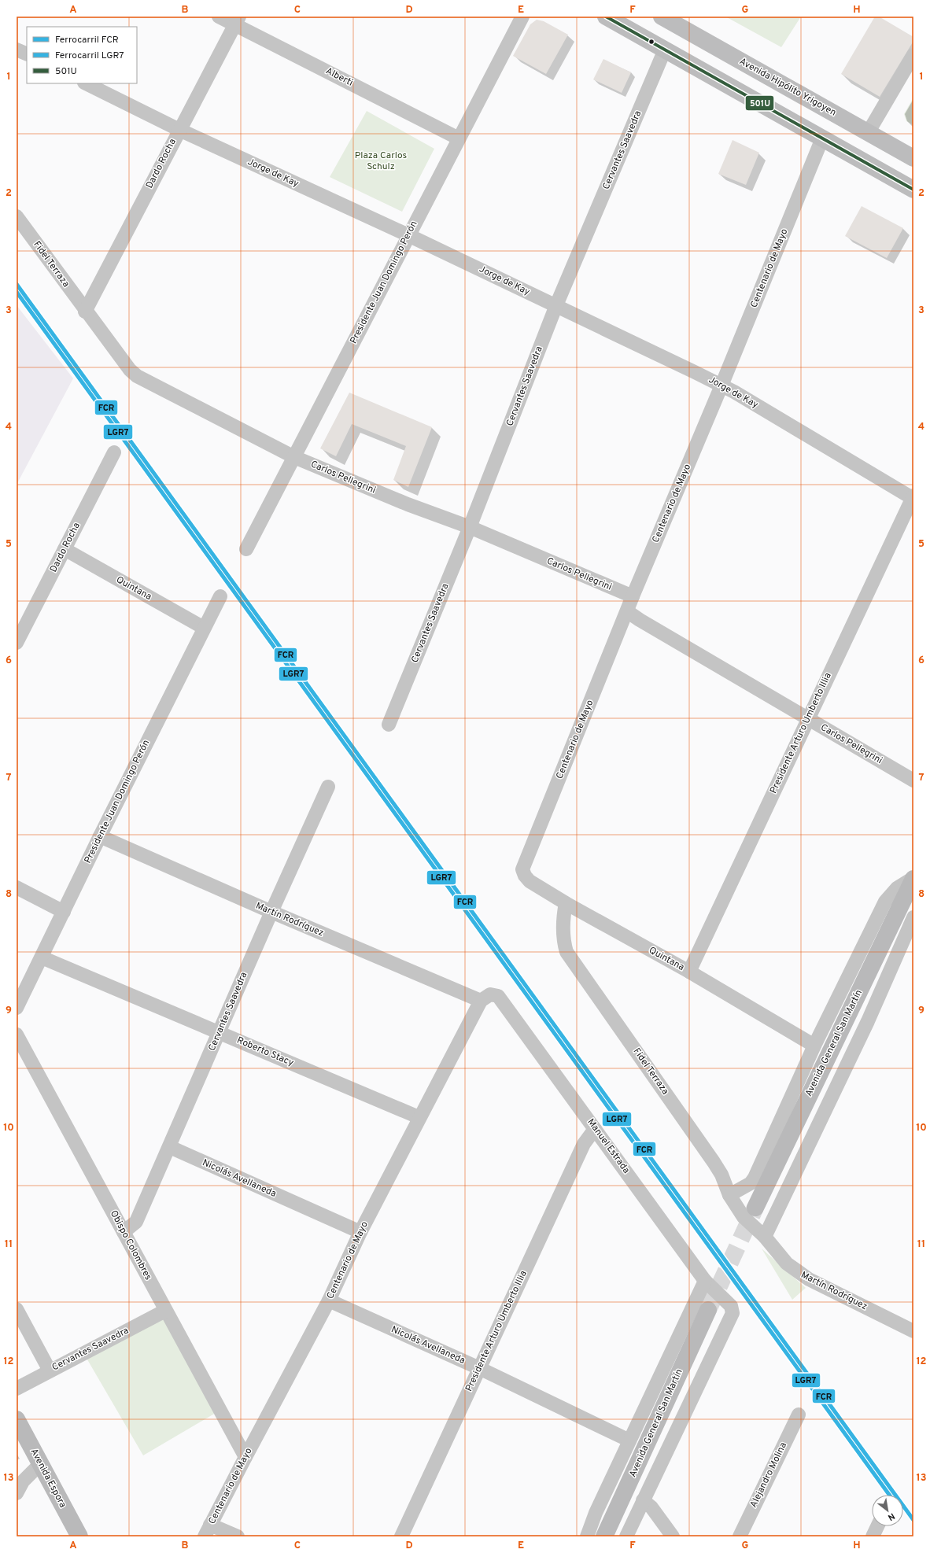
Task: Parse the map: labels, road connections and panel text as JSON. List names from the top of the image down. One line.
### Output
{"streets":{"main road":["Avenida Hipólito Yrigoyen","Avenida General San Martín","Avenida Espora"],"street":["Alberti","Cervantes Saavedra","Dardo Rocha","Jorge de Kay","Fidel Terraza","Centenario de Mayo","Presidente Juan Domingo Perón","Carlos Pellegrini","Quintana","Presidente Arturo Umberto Illia","Martín Rodríguez","Roberto Stacy","Manuel Estrada","Nicolás Avellaneda","Obispo Colombres","Alejandro Molina"]},"crossings":[["Alberti","Dardo Rocha"],["Alberti","Presidente Juan Domingo Perón"],["Cervantes Saavedra","Jorge de Kay"],["Cervantes Saavedra","Carlos Pellegrini"],["Cervantes Saavedra","Martín Rodríguez"],["Cervantes Saavedra","Roberto Stacy"],["Cervantes Saavedra","Nicolás Avellaneda"],["Cervantes Saavedra","Obispo Colombres"],["Dardo Rocha","Jorge de Kay"],["Dardo Rocha","Fidel Terraza"],["Dardo Rocha","Carlos Pellegrini"],["Dardo Rocha","Quintana"],["Jorge de Kay","Centenario de Mayo"],["Jorge de Kay","Presidente Juan Domingo Perón"],["Jorge de Kay","Presidente Arturo Umberto Illia"],["Fidel Terraza","Carlos Pellegrini"],["Fidel Terraza","Quintana"],["Fidel Terraza","Martín Rodríguez"],["Centenario de Mayo","Carlos Pellegrini"],["Centenario de Mayo","Quintana"],["Centenario de Mayo","Martín Rodríguez"],["Centenario de Mayo","Roberto Stacy"],["Centenario de Mayo","Manuel Estrada"],["Centenario de Mayo","Nicolás Avellaneda"],["Centenario de Mayo","Obispo Colombres"],["Presidente Juan Domingo Perón","Carlos Pellegrini"],["Presidente Juan Domingo Perón","Quintana"],["Presidente Juan Domingo Perón","Martín Rodríguez"],["Presidente Juan Domingo Perón","Roberto Stacy"],["Carlos Pellegrini","Presidente Arturo Umberto Illia"],["Quintana","Presidente Arturo Umberto Illia"],["Presidente Arturo Umberto Illia","Manuel Estrada"],["Presidente Arturo Umberto Illia","Nicolás Avellaneda"],["Martín Rodríguez","Manuel Estrada"]],"parks":["Plaza Carlos Schulz"],"lines":["transit line 501U","rail line FCR","rail line LGR7"],"legend":["Ferrocarril FCR","Ferrocarril LGR7","501U"],"north":"bottom right","grid":{"columns":["A","B","C","D","E","F","G","H"],"rows":["1","2","3","4","5","6","7","8","9","10","11","12","13"]}}
